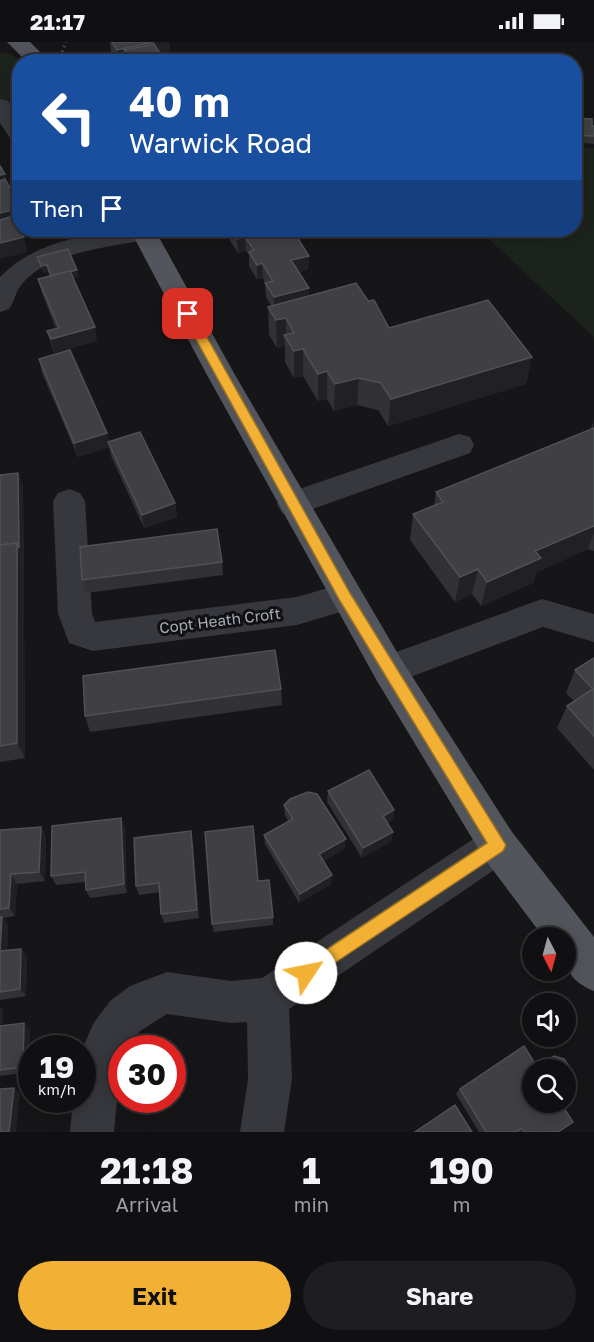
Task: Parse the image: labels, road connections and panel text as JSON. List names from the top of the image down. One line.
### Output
{"streets":{"street":["Copt Heath Croft"]},"north":"bottom","page":{"status":"21:17","turn":["40 m","Warwick Road"],"then":"Then","speed":"19 km/h","limit":"30","eta":["21:18","Arrival","1","min","190","m"],"buttons":["Exit","Share"]}}
